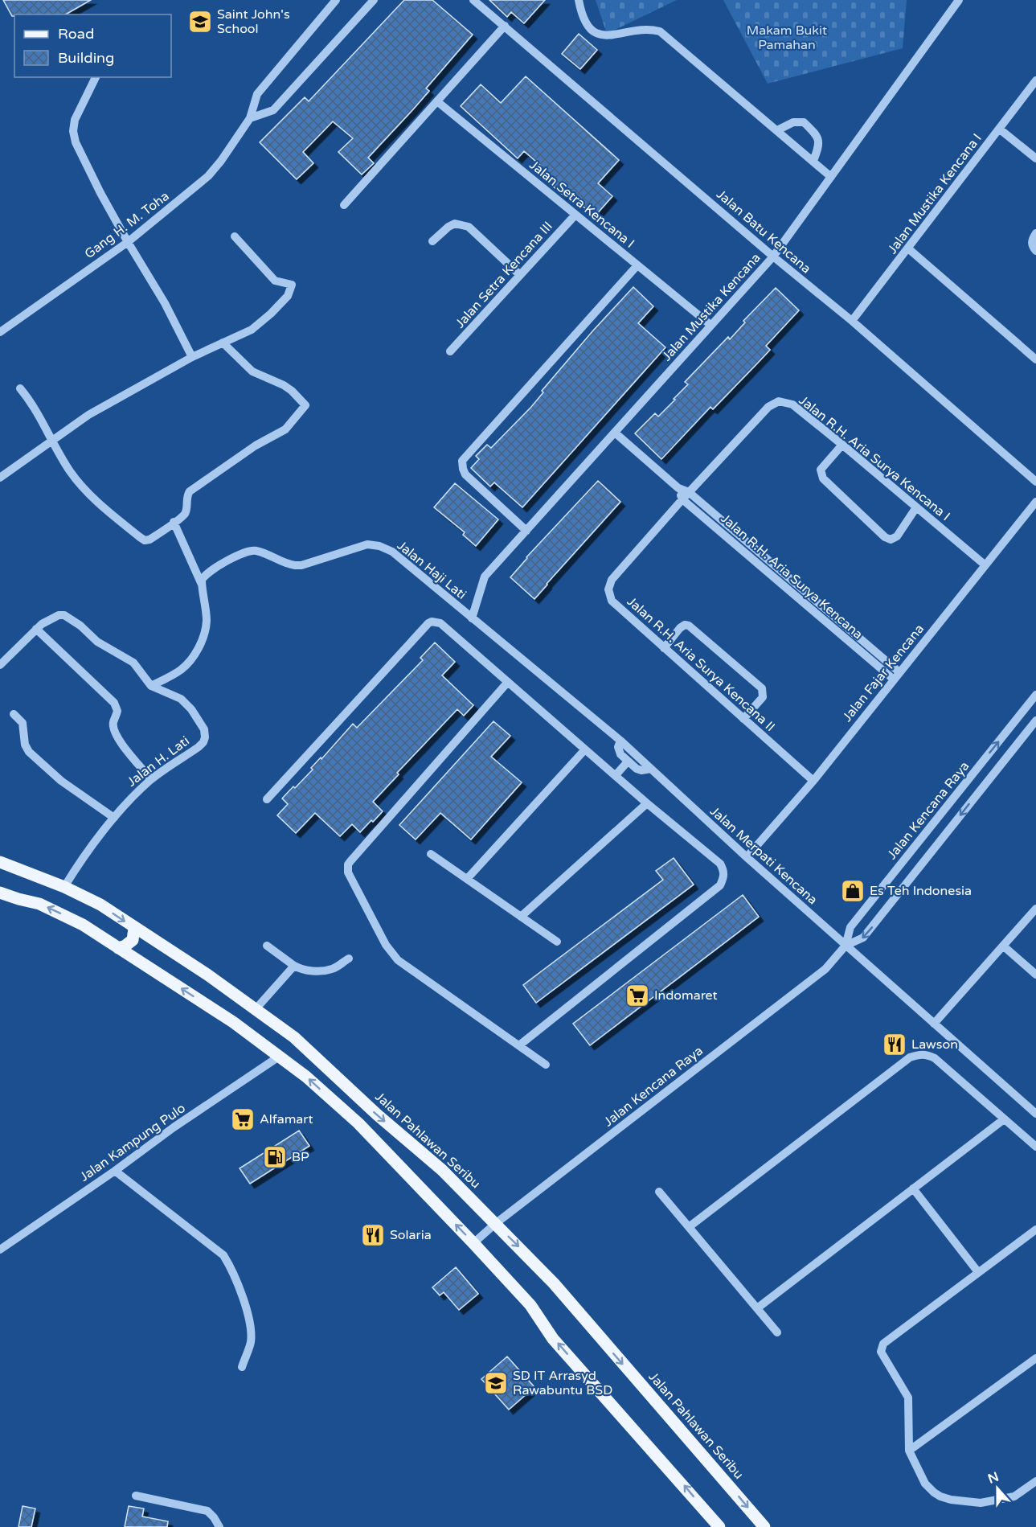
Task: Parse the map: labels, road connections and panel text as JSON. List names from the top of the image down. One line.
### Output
{"streets":{"main road":["Jalan Pahlawan Seribu"],"street":["Jalan Mustika Kencana I","Jalan Setra Kencana I","Gang H. M. Toha","Jalan Batu Kencana","Jalan Setra Kencana III","Jalan Mustika Kencana","Jalan R.H. Aria Surya Kencana I","Jalan Haji Lati","Jalan R.H. Aria Surya Kencana","Jalan R.H. Aria Surya Kencana II","Jalan Fajar Kencana","Jalan H. Lati","Jalan Kencana Raya","Jalan Merpati Kencana","Jalan Kampung Pulo"]},"crossings":[["Jalan Mustika Kencana I","Jalan Batu Kencana"],["Jalan Setra Kencana I","Jalan Setra Kencana III"],["Jalan Setra Kencana I","Jalan Mustika Kencana"],["Jalan Batu Kencana","Jalan Mustika Kencana"],["Jalan Mustika Kencana","Jalan Haji Lati"],["Jalan Mustika Kencana","Jalan R.H. Aria Surya Kencana"],["Jalan Mustika Kencana","Jalan Merpati Kencana"],["Jalan R.H. Aria Surya Kencana I","Jalan R.H. Aria Surya Kencana"],["Jalan R.H. Aria Surya Kencana I","Jalan R.H. Aria Surya Kencana II"],["Jalan R.H. Aria Surya Kencana I","Jalan Fajar Kencana"],["Jalan Haji Lati","Jalan Merpati Kencana"],["Jalan R.H. Aria Surya Kencana","Jalan R.H. Aria Surya Kencana II"],["Jalan R.H. Aria Surya Kencana","Jalan Fajar Kencana"],["Jalan R.H. Aria Surya Kencana II","Jalan Fajar Kencana"],["Jalan Fajar Kencana","Jalan Merpati Kencana"],["Jalan H. Lati","Jalan Pahlawan Seribu"],["Jalan Kencana Raya","Jalan Merpati Kencana"],["Jalan Kencana Raya","Jalan Pahlawan Seribu"]],"parks":["Makam Bukit Pamahan"],"places":{"school or university":["Saint John's School","SD IT Arrasyd Rawabuntu BSD"],"shop":["Es Teh Indonesia"],"supermarket":["Indomaret","Alfamart"],"restaurant":["Lawson","Solaria"],"fuel station":["BP"]},"legend":["Road","Building"],"north":"top"}
